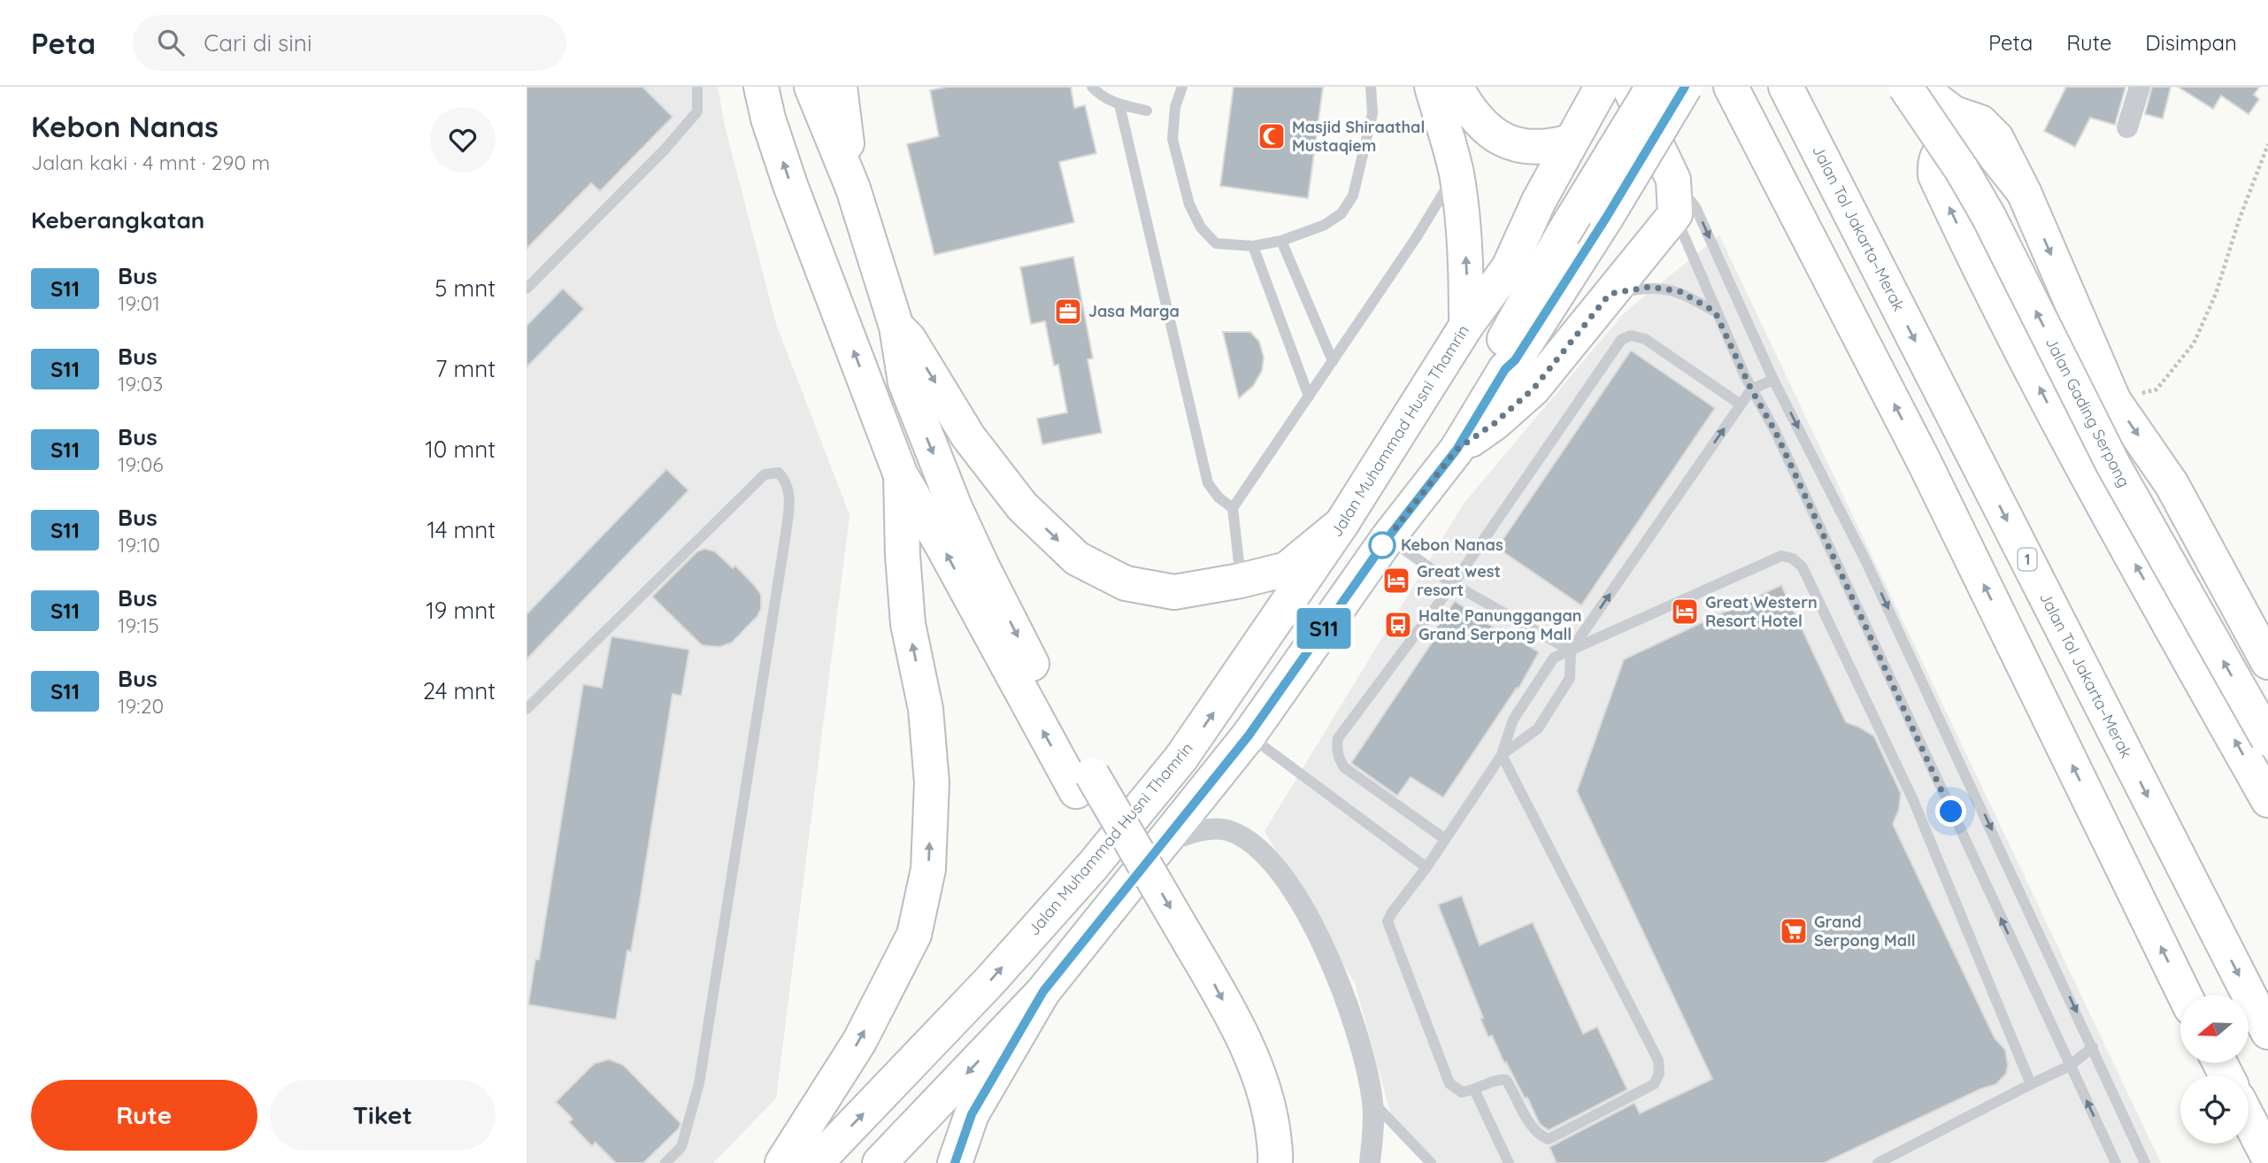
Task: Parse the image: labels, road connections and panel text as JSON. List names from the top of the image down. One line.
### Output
{"streets":{"main road":["Jalan Tol Jakarta–Merak","Jalan Gading Serpong","Jalan Muhammad Husni Thamrin","1"]},"places":{"mosque":["Masjid Shiraathal Mustaqiem"],"office":["Jasa Marga"],"other":["Kebon Nanas"],"hotel":["Great west resort","Great Western Resort Hotel"],"bus stop":["Halte Panunggangan Grand Serpong Mall"],"supermarket":["Grand Serpong Mall"]},"lines":["bus line S11"],"north":"left","page":{"header":"Peta","search":"Cari di sini","nav":["Peta","Rute","Disimpan"],"heading":[["Kebon Nanas","Jalan kaki · 4 mnt · 290 m"],"Keberangkatan"],"on_map":"S11","list":[{"mark":"S11","name":"Bus","note":"19:01","value":"5 mnt"},{"mark":"S11","name":"Bus","note":"19:03","value":"7 mnt"},{"mark":"S11","name":"Bus","note":"19:06","value":"10 mnt"},{"mark":"S11","name":"Bus","note":"19:10","value":"14 mnt"},{"mark":"S11","name":"Bus","note":"19:15","value":"19 mnt"},{"mark":"S11","name":"Bus","note":"19:20","value":"24 mnt"}],"buttons":["Rute","Tiket"]}}
